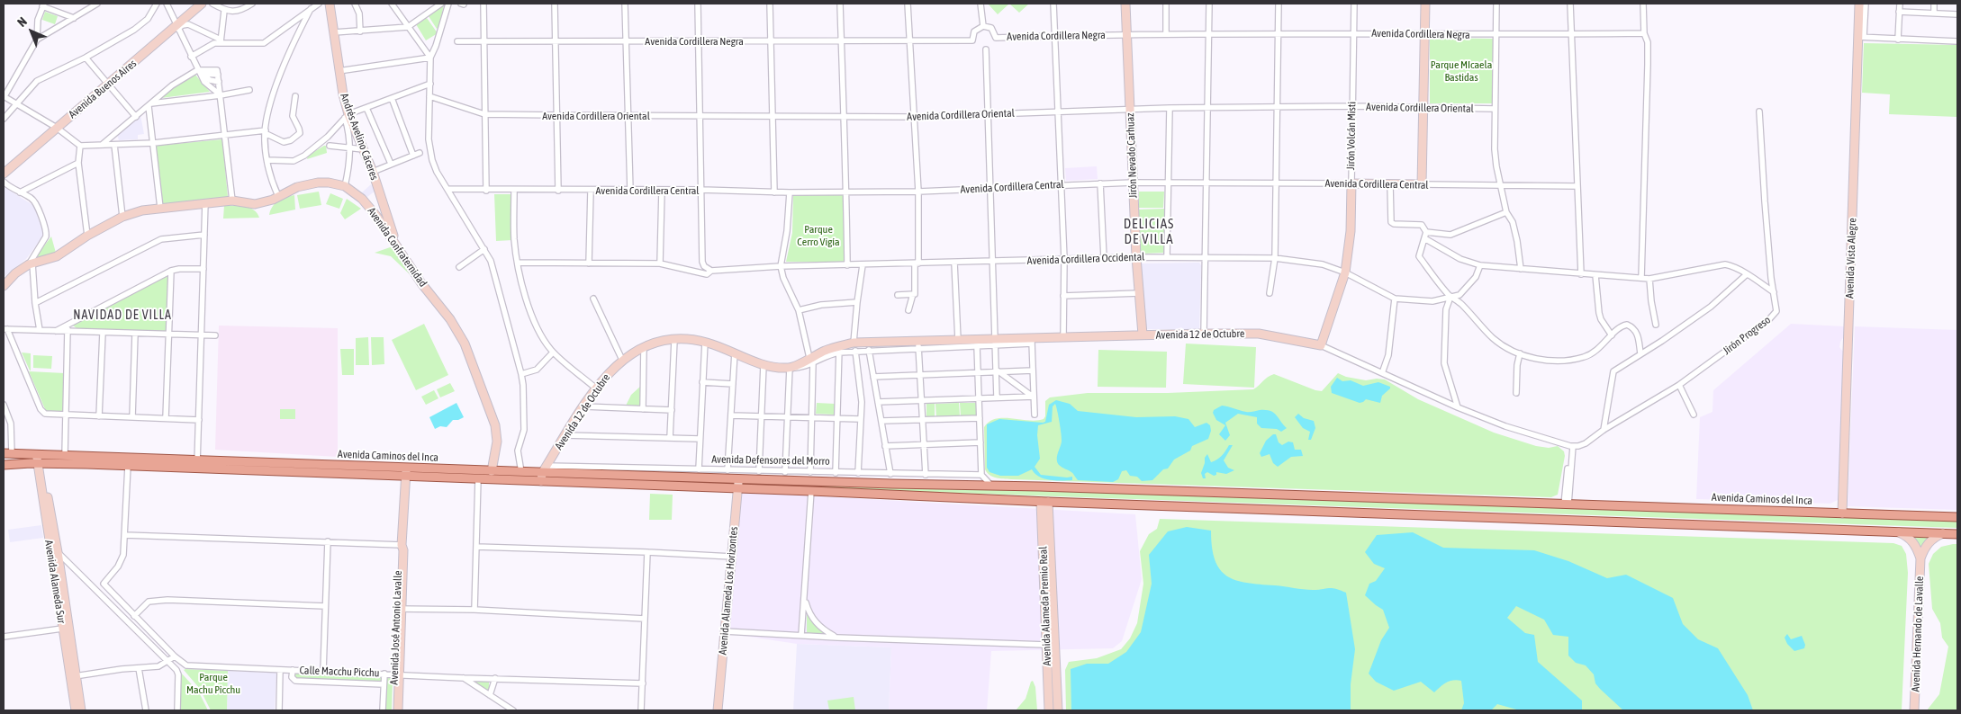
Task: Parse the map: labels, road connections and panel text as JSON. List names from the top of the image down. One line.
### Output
{"streets":{"main road":["Avenida Caminos del Inca"],"street":["Avenida Cordillera Negra","Avenida Buenos Aires","Avenida Cordillera Oriental","Jirón Volcán Misti","Andrés Avelino Cáceres","Jirón Nevado Carhuaz","Avenida Cordillera Central","Avenida Confraternidad","Avenida Vista Alegre","Avenida Cordillera Occidental","Avenida 12 de Octubre","Jirón Progreso","Avenida Defensores del Morro","Avenida Alameda Sur","Avenida Alameda Los Horizontes","Avenida Alameda Premio Real","Avenida José Antonio Lavalle","Avenida Hernando de Lavalle","Calle Macchu Picchu"]},"crossings":[["Avenida Cordillera Negra","Jirón Volcán Misti"],["Avenida Cordillera Negra","Jirón Nevado Carhuaz"],["Avenida Cordillera Oriental","Jirón Volcán Misti"],["Avenida Cordillera Oriental","Jirón Nevado Carhuaz"],["Jirón Volcán Misti","Avenida Cordillera Central"],["Jirón Volcán Misti","Avenida Cordillera Occidental"],["Jirón Volcán Misti","Avenida 12 de Octubre"],["Andrés Avelino Cáceres","Avenida Confraternidad"],["Jirón Nevado Carhuaz","Avenida Cordillera Central"],["Jirón Nevado Carhuaz","Avenida Cordillera Occidental"],["Jirón Nevado Carhuaz","Avenida 12 de Octubre"],["Avenida Confraternidad","Avenida Caminos del Inca"],["Avenida Vista Alegre","Avenida Caminos del Inca"],["Avenida 12 de Octubre","Jirón Progreso"],["Avenida 12 de Octubre","Avenida Caminos del Inca"],["Avenida 12 de Octubre","Avenida Defensores del Morro"],["Avenida Caminos del Inca","Avenida Defensores del Morro"],["Avenida Caminos del Inca","Avenida Alameda Sur"],["Avenida Caminos del Inca","Avenida Alameda Los Horizontes"],["Avenida Caminos del Inca","Avenida Alameda Premio Real"],["Avenida Caminos del Inca","Avenida José Antonio Lavalle"],["Avenida Defensores del Morro","Avenida Alameda Los Horizontes"],["Avenida José Antonio Lavalle","Calle Macchu Picchu"]],"districts":["DELICIAS DE VILLA","NAVIDAD DE VILLA"],"parks":["Parque MIcaela Bastidas","Parque Cerro Vigía","Parque Machu Picchu"],"north":"top left"}
